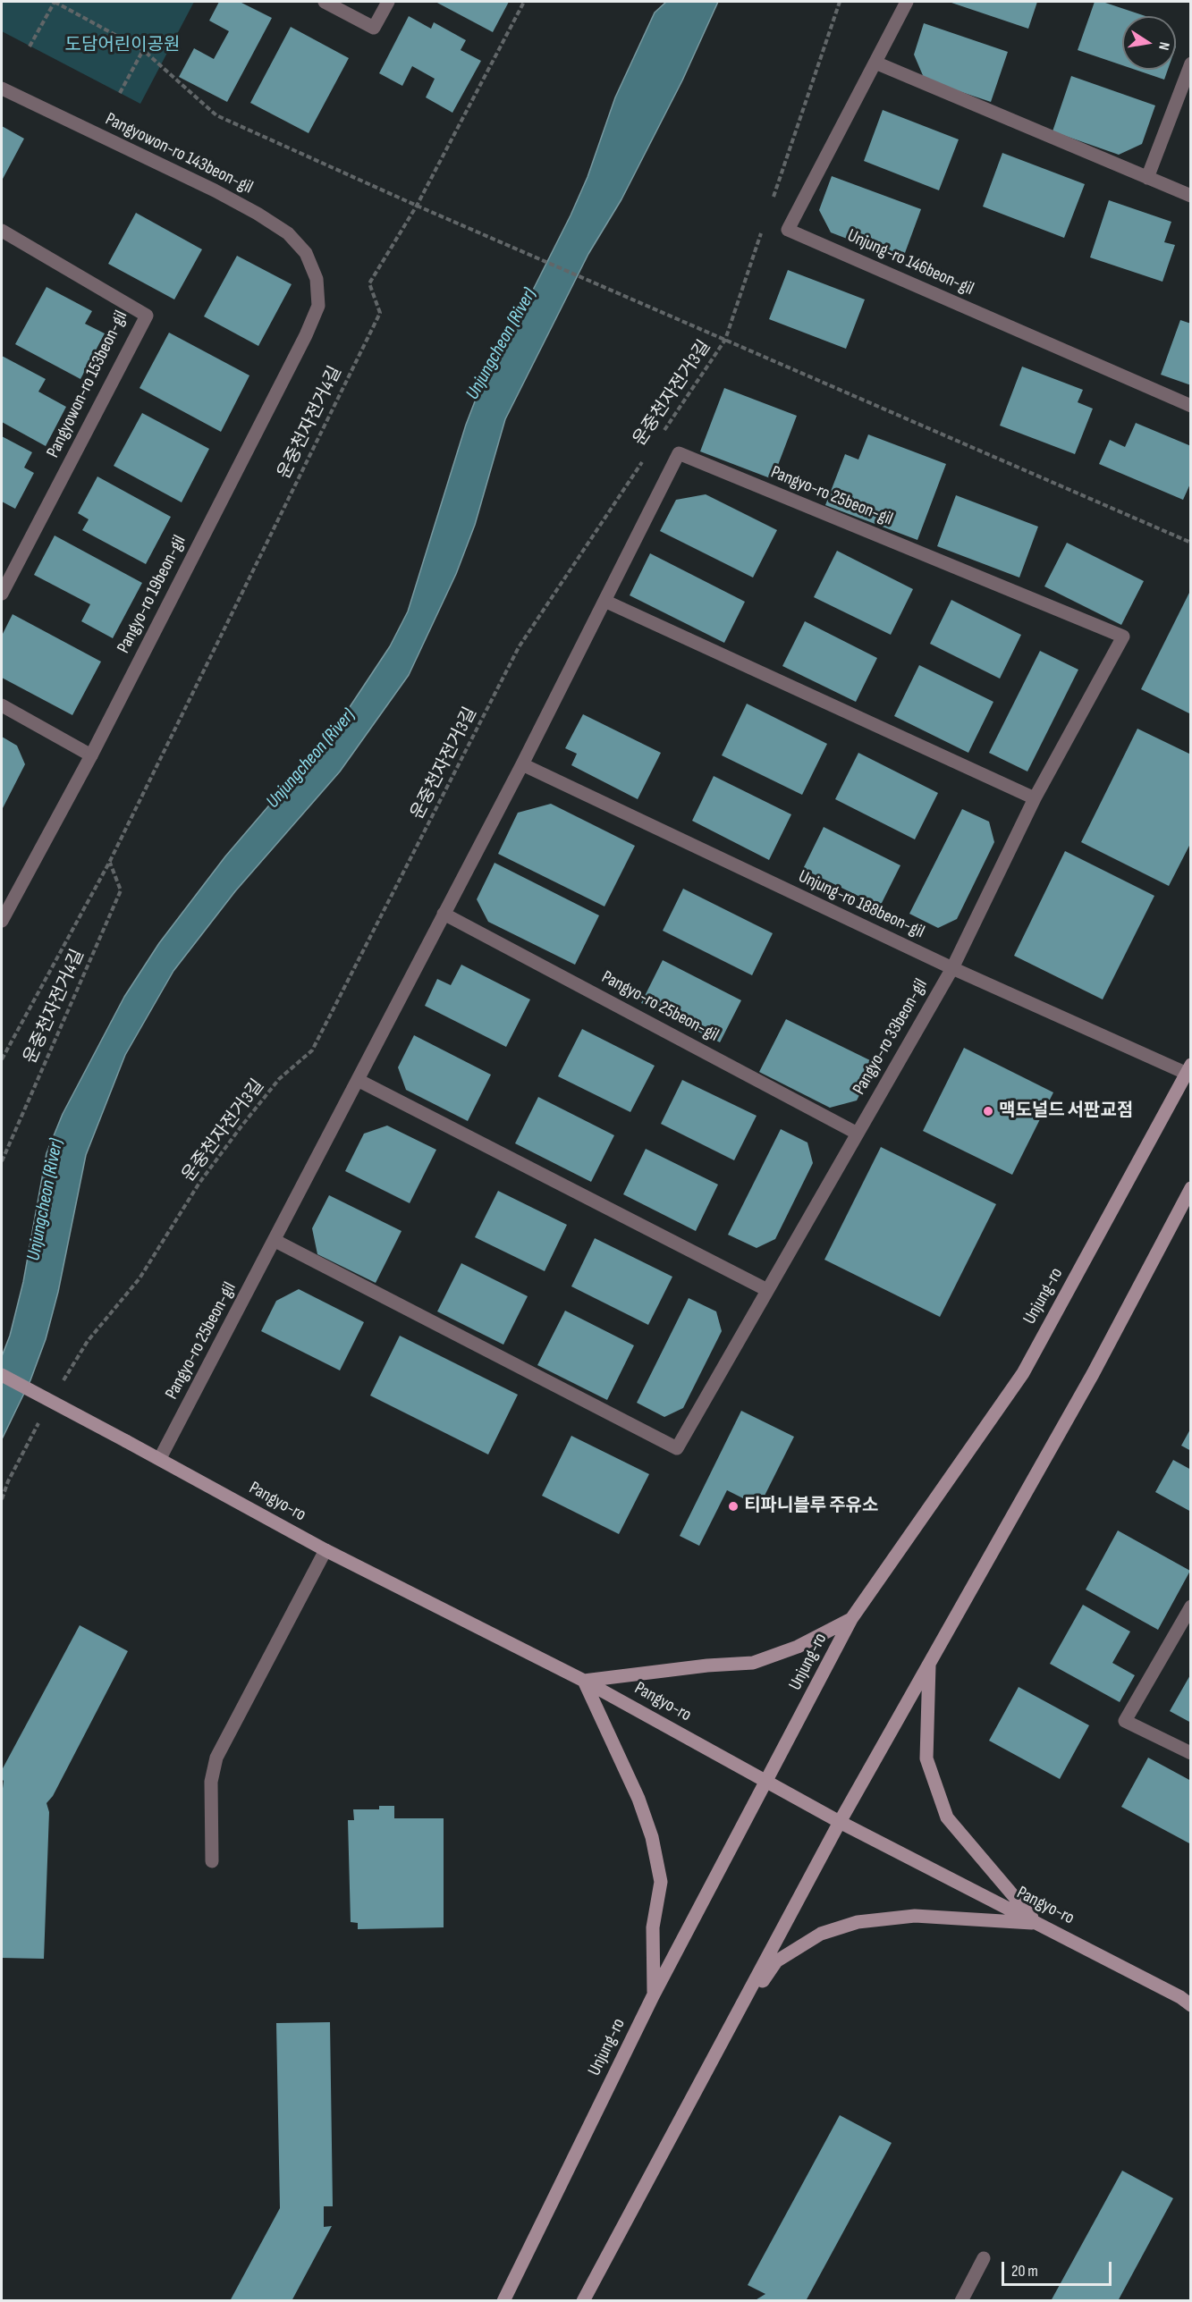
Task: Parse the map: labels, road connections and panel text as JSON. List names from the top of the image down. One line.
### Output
{"streets":{"main road":["Unjung-ro","Pangyo-ro"],"street":["Pangyowon-ro 143beon-gil","Unjung-ro 146beon-gil","Pangyowon-ro 153beon-gil","Pangyo-ro 25beon-gil","Pangyo-ro 19beon-gil","Unjung-ro 188beon-gil","Pangyo-ro 33beon-gil"],"path":["운중천자전거3길","운중천자전거4길"]},"crossings":[["Pangyowon-ro 143beon-gil","Pangyo-ro 19beon-gil"],["Pangyo-ro 25beon-gil","Unjung-ro 188beon-gil"],["Pangyo-ro 25beon-gil","Pangyo-ro 33beon-gil"],["Pangyo-ro 25beon-gil","Pangyo-ro"],["Unjung-ro 188beon-gil","Pangyo-ro 33beon-gil"],["Unjung-ro 188beon-gil","Unjung-ro"],["Unjung-ro","Pangyo-ro"]],"water":["Unjungcheon (River)"],"parks":["도담어린이공원"],"places":["맥도널드 서판교점","티파니블루 주유소"],"scale_bar":"20 m","north":"right"}
